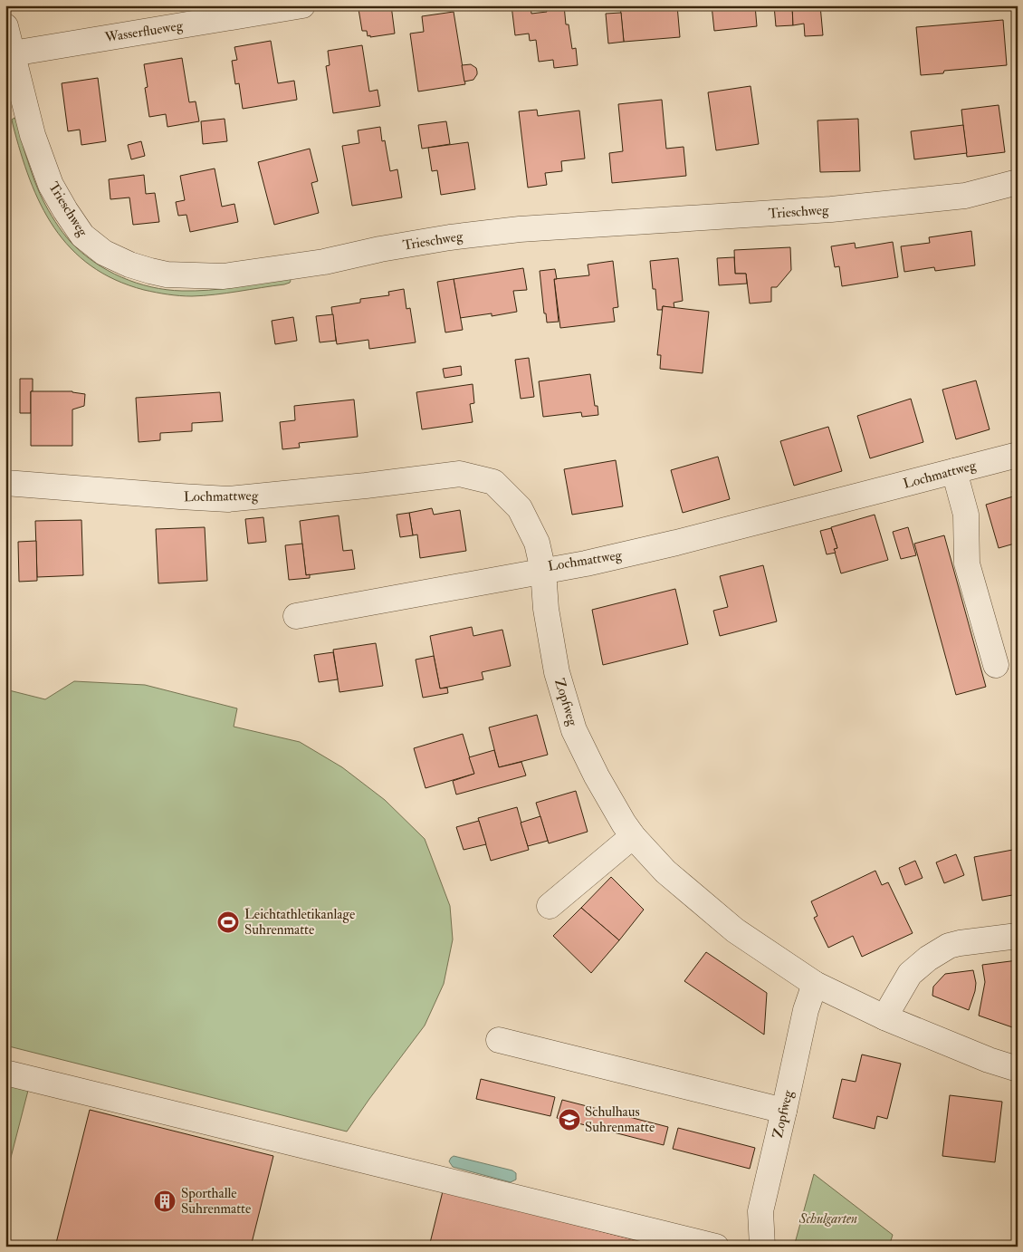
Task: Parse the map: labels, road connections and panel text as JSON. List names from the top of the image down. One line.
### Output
{"streets":{"street":["Wasserflueweg","Trieschweg","Lochmattweg","Zopfweg"]},"crossings":[["Wasserflueweg","Trieschweg"],["Lochmattweg","Zopfweg"]],"parks":["Schulgarten"],"places":{"sports":["Leichtathletikanlage Suhrenmatte"],"school or university":["Schulhaus Suhrenmatte"],"building":["Sporthalle Suhrenmatte"]}}
